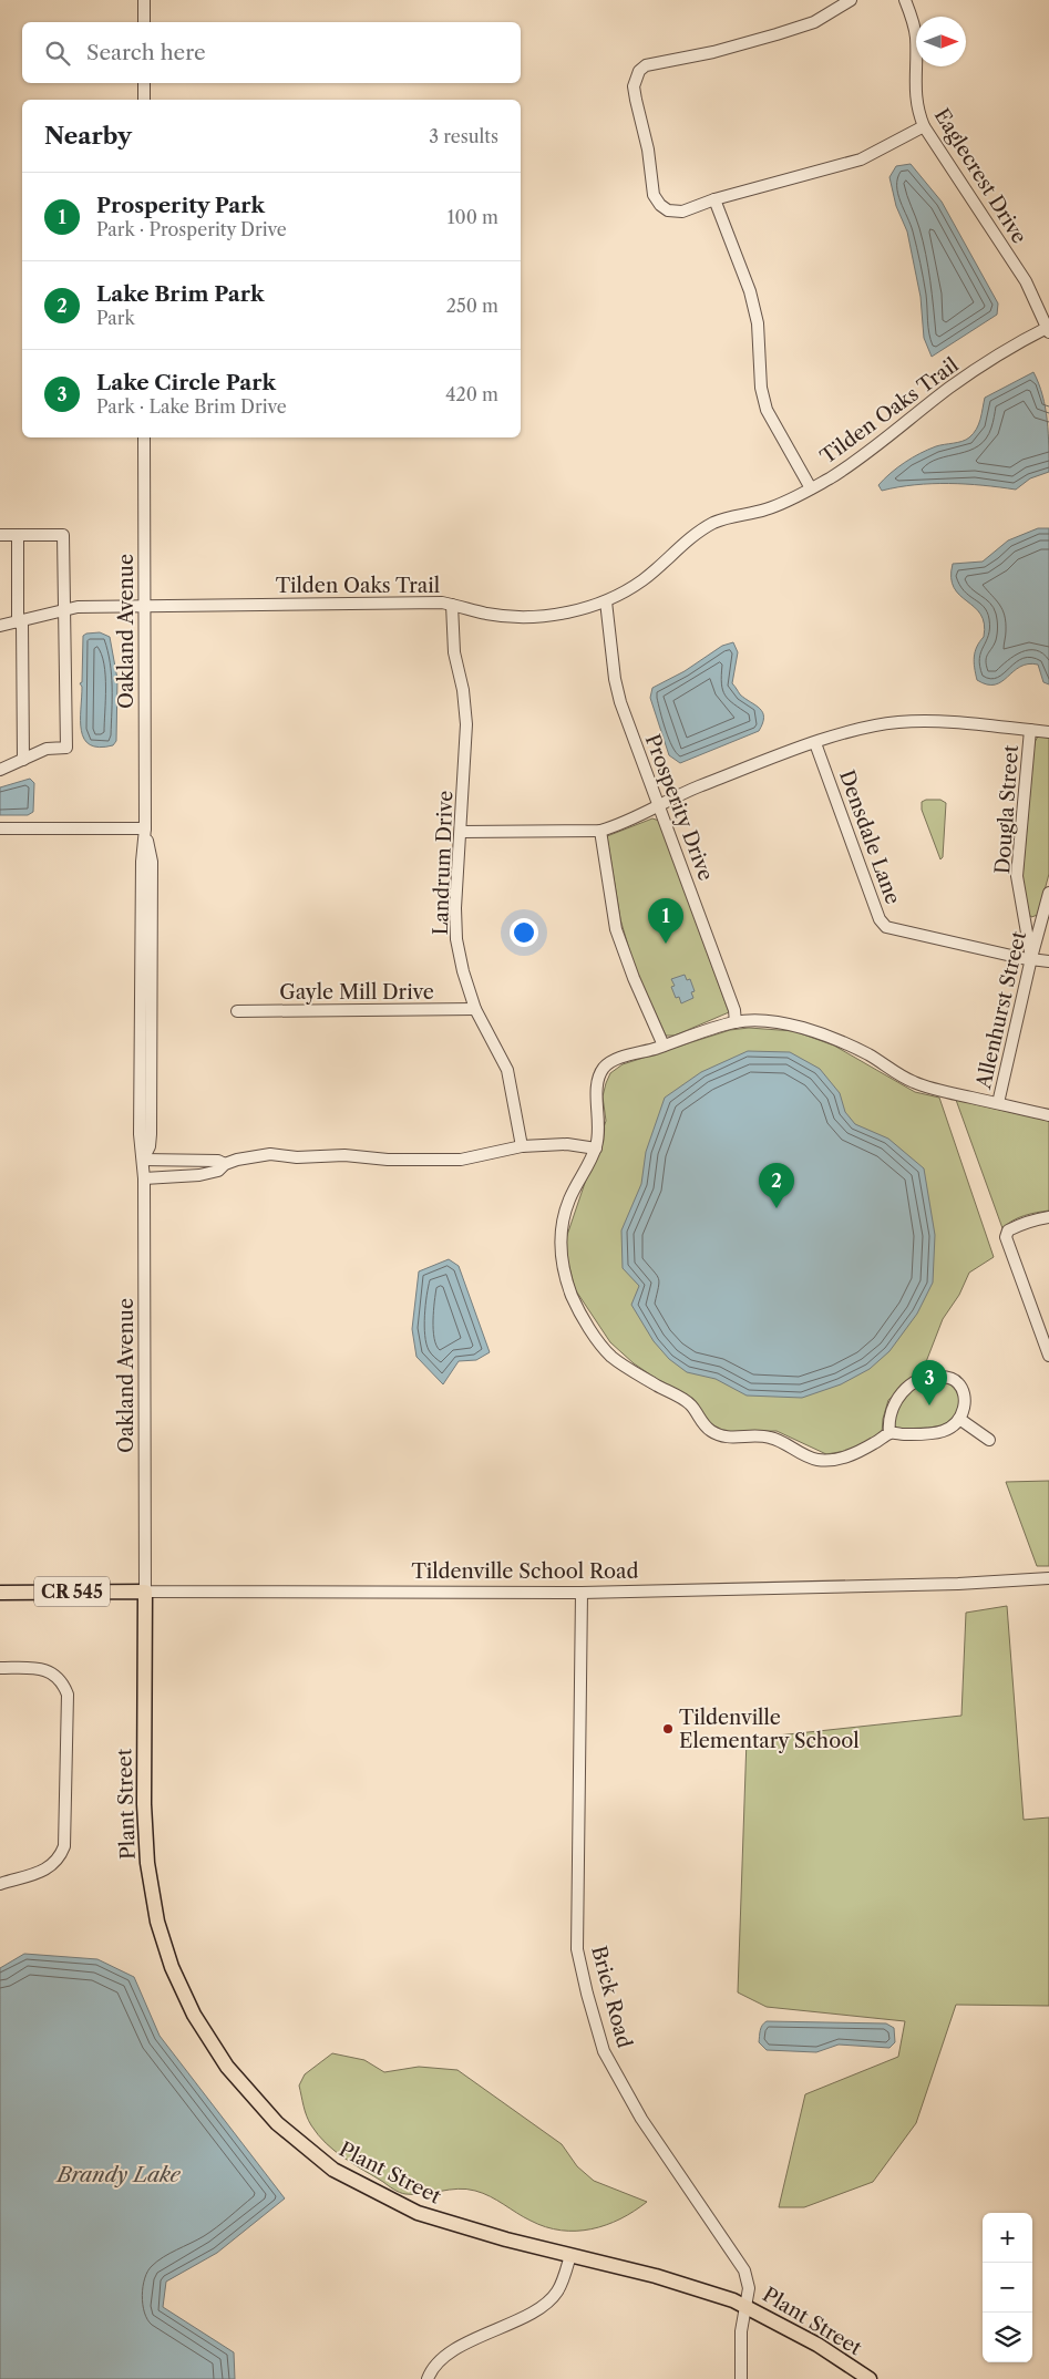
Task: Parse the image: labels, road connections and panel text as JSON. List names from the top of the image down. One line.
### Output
{"streets":{"main road":["Tildenville School Road","CR 545","Plant Street"],"street":["Eaglecrest Drive","Tilden Oaks Trail","Oakland Avenue","Prosperity Drive","Dougla Street","Densdale Lane","Landrum Drive","Gayle Mill Drive","Allenhurst Street","Brick Road"]},"crossings":[["Eaglecrest Drive","Tilden Oaks Trail"],["Tilden Oaks Trail","Oakland Avenue"],["Tilden Oaks Trail","Prosperity Drive"],["Tilden Oaks Trail","Landrum Drive"],["Oakland Avenue","Tildenville School Road"],["Oakland Avenue","Plant Street"],["Dougla Street","Densdale Lane"],["Dougla Street","Allenhurst Street"],["Densdale Lane","Allenhurst Street"],["Landrum Drive","Gayle Mill Drive"],["Tildenville School Road","Plant Street"],["Tildenville School Road","Brick Road"],["Plant Street","Brick Road"]],"water":["Brandy Lake"],"places":["Tildenville Elementary School"],"north":"right","page":{"search":"Search here","heading":["Nearby","3 results"],"list":[{"mark":"1","name":"Prosperity Park","note":"Park · Prosperity Drive","value":"100 m"},{"mark":"2","name":"Lake Brim Park","note":"Park","value":"250 m"},{"mark":"3","name":"Lake Circle Park","note":"Park · Lake Brim Drive","value":"420 m"}],"pins":["1","2","3"],"map_buttons":["+","−"]}}
